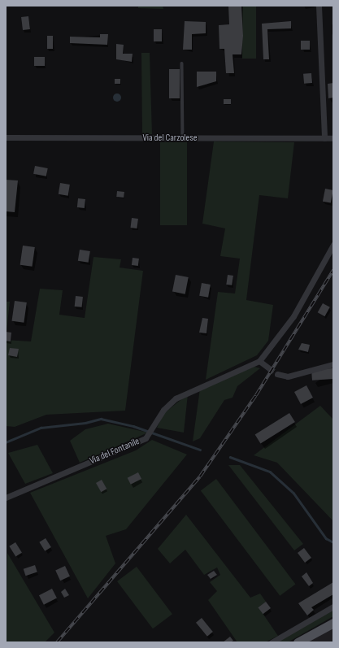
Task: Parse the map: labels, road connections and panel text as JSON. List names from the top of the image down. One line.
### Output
{"streets":{"street":["Via del Carzolese","Via del Fontanile"]}}
